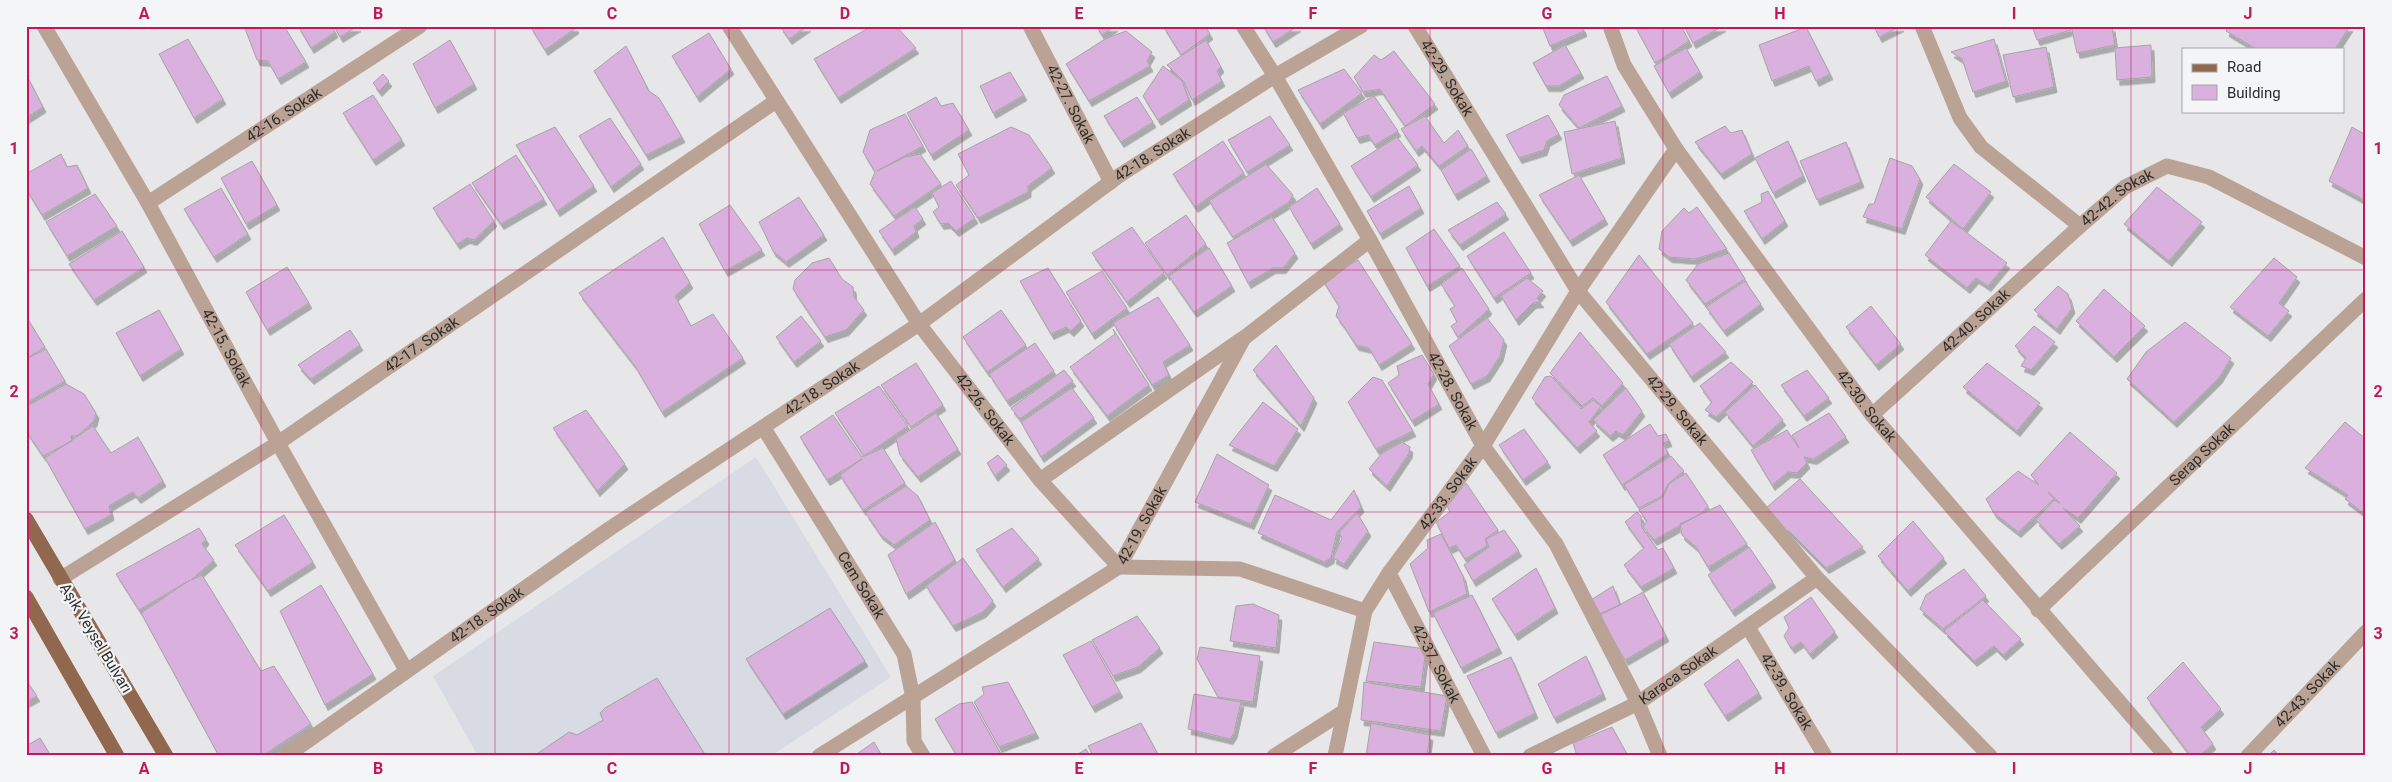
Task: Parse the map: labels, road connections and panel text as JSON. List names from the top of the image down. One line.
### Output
{"streets":{"main road":["Aşık Veysel Bulvarı"],"street":["42-29. Sokak","42-27. Sokak","42-16. Sokak","42-18. Sokak","42-42. Sokak","42-40. Sokak","42-17. Sokak","42-15. Sokak","42-28. Sokak","42-30. Sokak","42-26. Sokak","Serap Sokak","42-33. Sokak","42-19. Sokak","Cem Sokak","42-37. Sokak","Karaca Sokak","42-39. Sokak","42-43. Sokak"]},"crossings":[["42-29. Sokak","42-33. Sokak"],["42-29. Sokak","Karaca Sokak"],["42-27. Sokak","42-18. Sokak"],["42-16. Sokak","42-15. Sokak"],["42-18. Sokak","42-15. Sokak"],["42-18. Sokak","42-28. Sokak"],["42-18. Sokak","42-26. Sokak"],["42-18. Sokak","Cem Sokak"],["42-42. Sokak","42-40. Sokak"],["42-40. Sokak","42-30. Sokak"],["42-17. Sokak","42-15. Sokak"],["42-17. Sokak","42-26. Sokak"],["42-17. Sokak","Aşık Veysel Bulvarı"],["42-28. Sokak","42-33. Sokak"],["42-28. Sokak","42-19. Sokak"],["42-28. Sokak","Karaca Sokak"],["42-30. Sokak","Serap Sokak"],["42-30. Sokak","42-33. Sokak"],["42-26. Sokak","42-19. Sokak"],["42-33. Sokak","42-37. Sokak"],["42-19. Sokak","Cem Sokak"],["Karaca Sokak","42-39. Sokak"]],"legend":["Road","Building"],"grid":{"columns":["A","B","C","D","E","F","G","H","I","J"],"rows":["1","2","3"]}}
